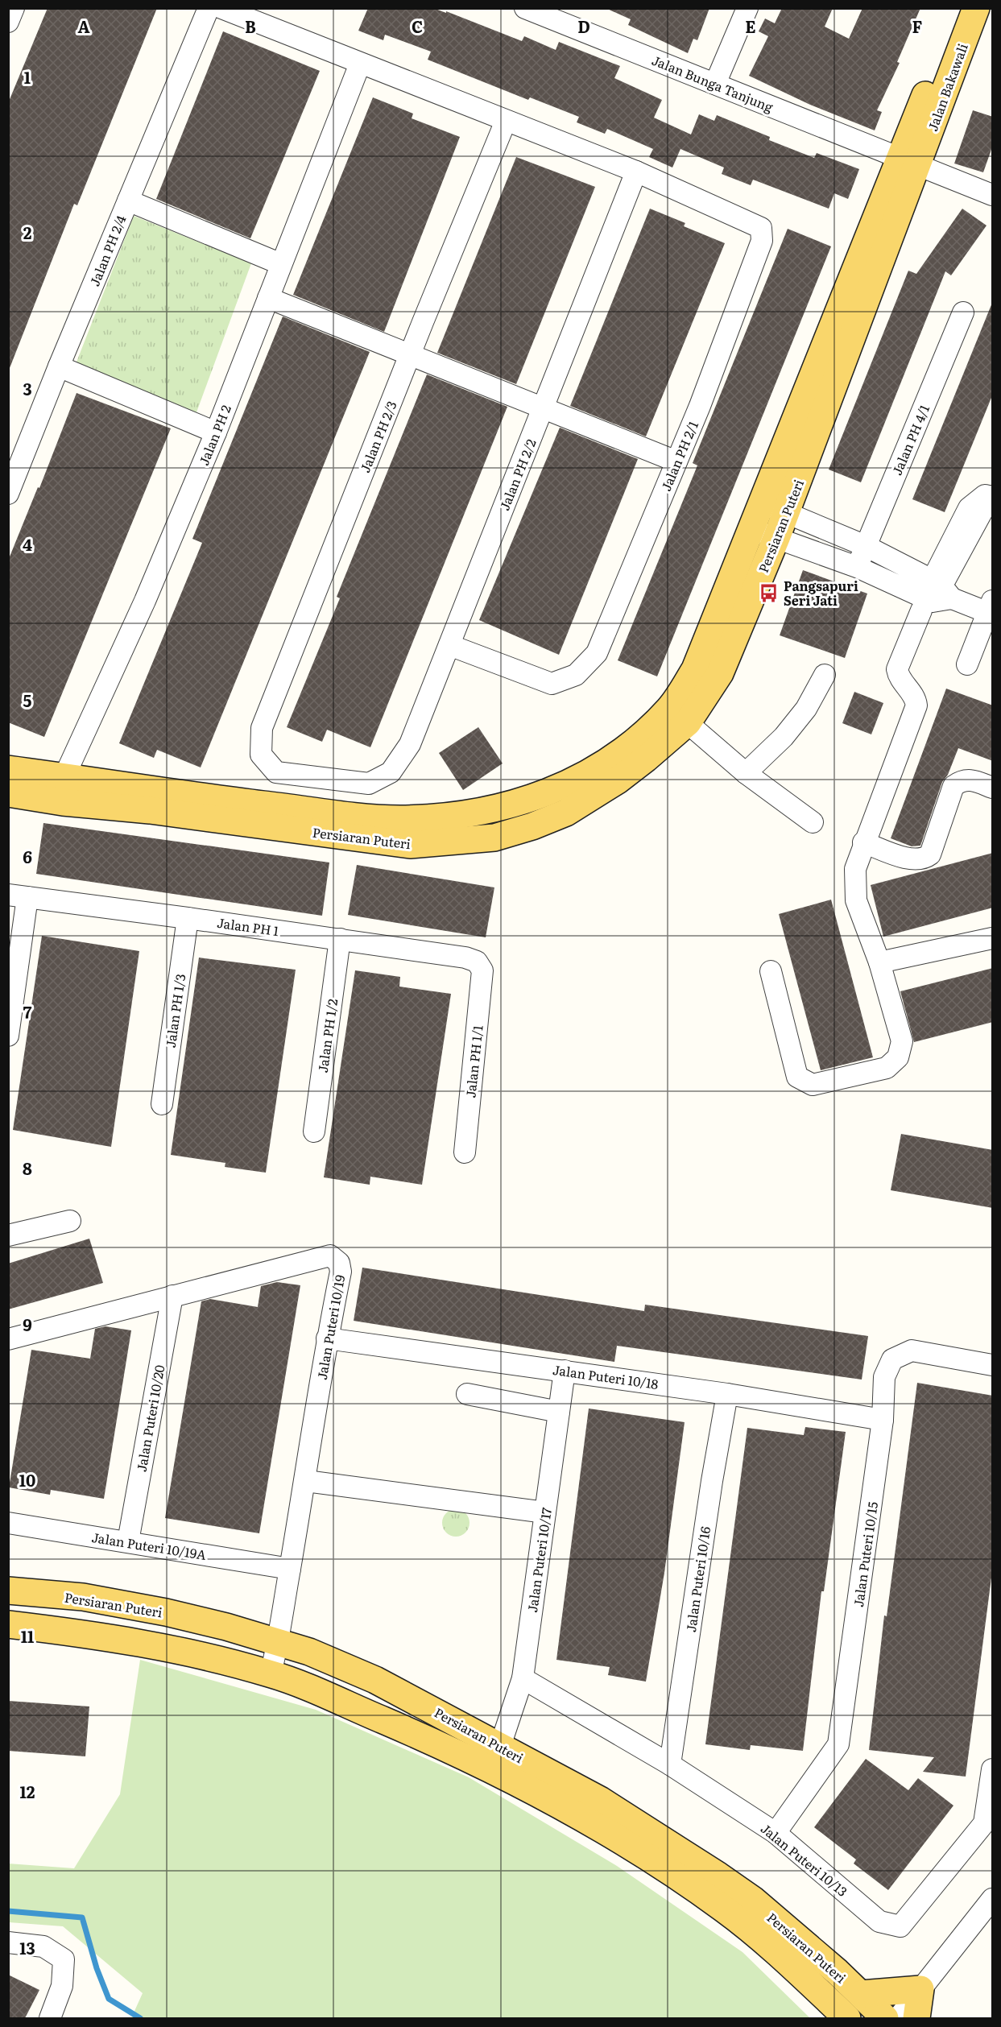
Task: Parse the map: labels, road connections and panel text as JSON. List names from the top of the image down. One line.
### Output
{"streets":{"main road":["Jalan Bakawali","Persiaran Puteri"],"street":["Jalan Bunga Tanjung","Jalan PH 2/4","Jalan PH 2","Jalan PH 2/3","Jalan PH 4/1","Jalan PH 2/1","Jalan PH 2/2","Jalan PH 1","Jalan PH 1/3","Jalan PH 1/2","Jalan PH 1/1","Jalan Puteri 10/19","Jalan Puteri 10/18","Jalan Puteri 10/20","Jalan Puteri 10/19A","Jalan Puteri 10/15","Jalan Puteri 10/17","Jalan Puteri 10/16","Jalan Puteri 10/13"]},"crossings":[["Jalan Bunga Tanjung","Jalan Bakawali"],["Jalan Bunga Tanjung","Persiaran Puteri"],["Jalan Bakawali","Persiaran Puteri"],["Jalan PH 2","Persiaran Puteri"],["Jalan PH 2/3","Jalan PH 2/2"],["Jalan PH 2/1","Jalan PH 2/2"],["Persiaran Puteri","Jalan Puteri 10/19"],["Persiaran Puteri","Jalan Puteri 10/17"],["Jalan PH 1","Jalan PH 1/3"],["Jalan PH 1","Jalan PH 1/2"],["Jalan PH 1","Jalan PH 1/1"],["Jalan Puteri 10/19","Jalan Puteri 10/18"],["Jalan Puteri 10/19","Jalan Puteri 10/20"],["Jalan Puteri 10/19","Jalan Puteri 10/19A"],["Jalan Puteri 10/18","Jalan Puteri 10/15"],["Jalan Puteri 10/18","Jalan Puteri 10/17"],["Jalan Puteri 10/18","Jalan Puteri 10/16"],["Jalan Puteri 10/20","Jalan Puteri 10/19A"],["Jalan Puteri 10/15","Jalan Puteri 10/13"],["Jalan Puteri 10/17","Jalan Puteri 10/13"],["Jalan Puteri 10/16","Jalan Puteri 10/13"]],"places":{"bus stop":["Pangsapuri Seri Jati"]},"grid":{"columns":["A","B","C","D","E","F"],"rows":["1","2","3","4","5","6","7","8","9","10","11","12","13"]}}
